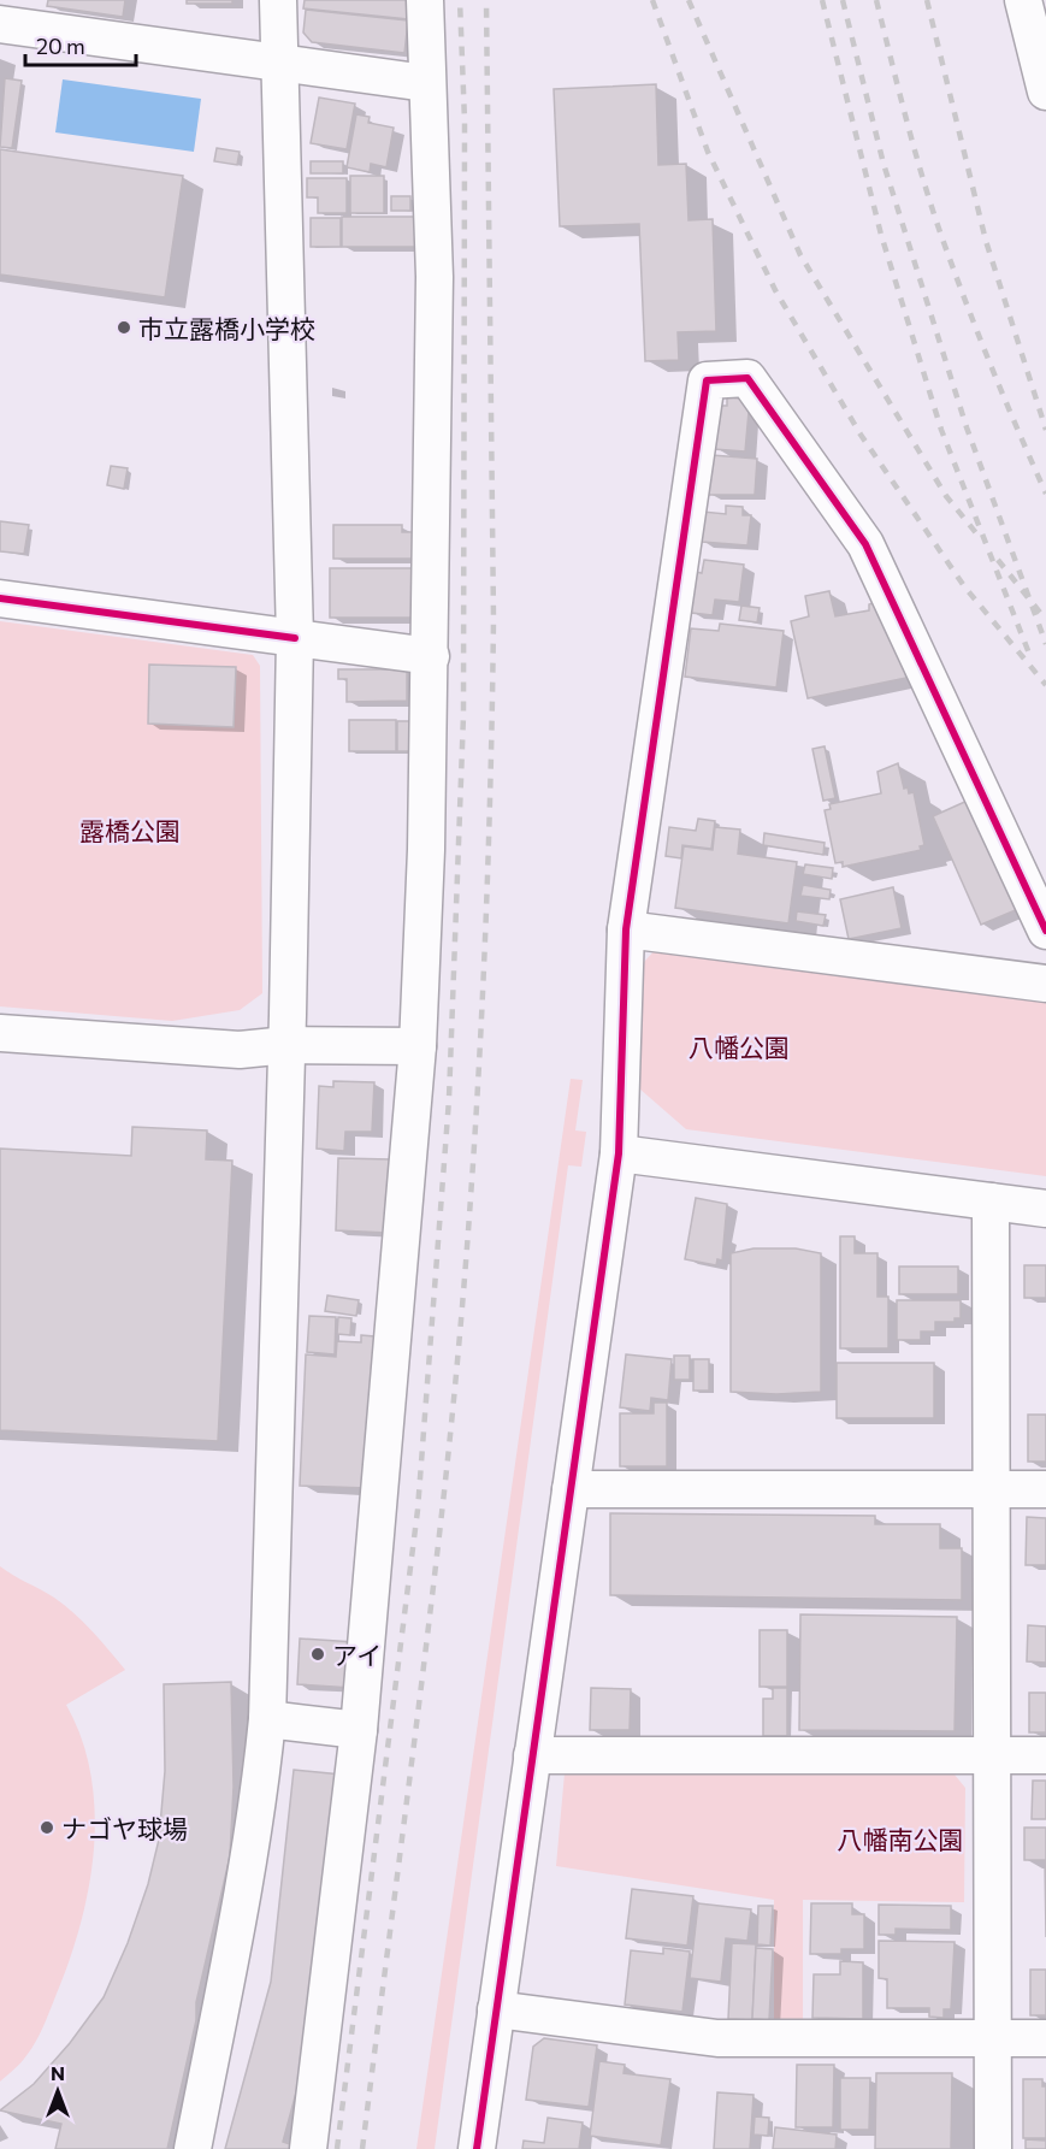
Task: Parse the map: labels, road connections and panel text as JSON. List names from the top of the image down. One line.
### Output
{"parks":["露橋公園","八幡公園","八幡南公園"],"places":["市立露橋小学校","アイ","ナゴヤ球場"],"scale_bar":"20 m","north":"top"}
